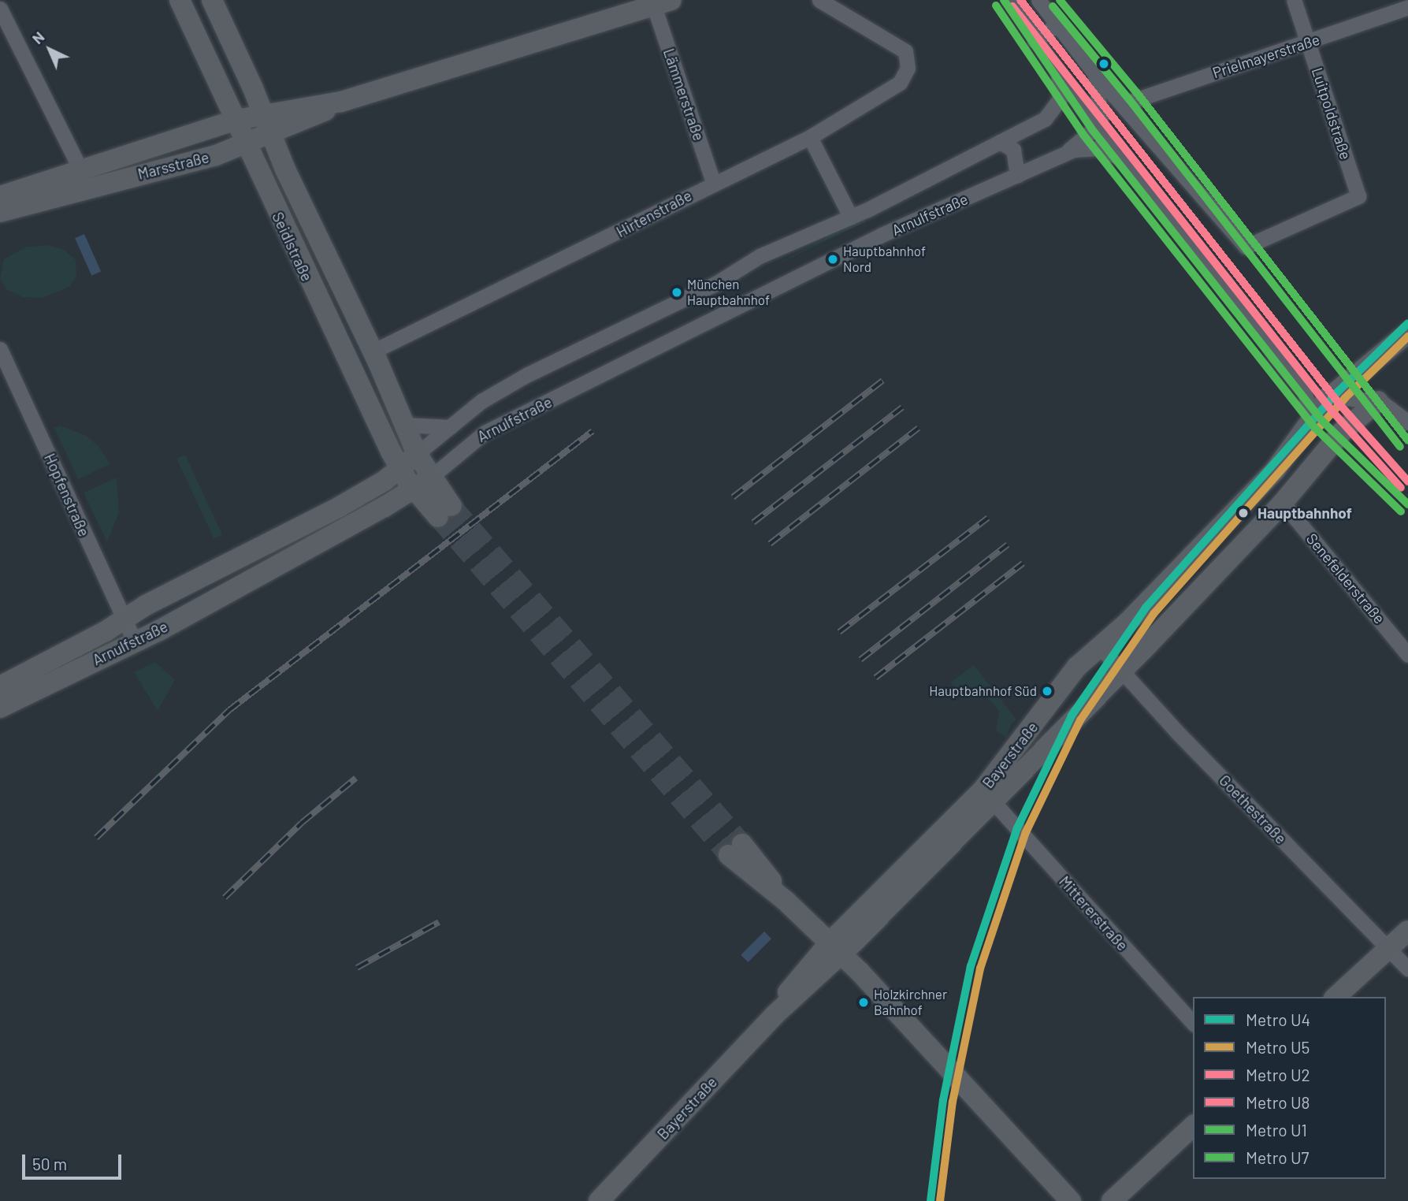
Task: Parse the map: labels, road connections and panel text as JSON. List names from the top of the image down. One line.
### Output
{"streets":{"street":["Prielmayerstraße","Lämmerstraße","Luitpoldstraße","Marsstraße","Hirtenstraße","Arnulfstraße","Seidlstraße","Hopfenstraße","Senefelderstraße","Bayerstraße","Goethestraße","Mittererstraße"]},"crossings":[["Prielmayerstraße","Luitpoldstraße"],["Lämmerstraße","Marsstraße"],["Lämmerstraße","Hirtenstraße"],["Marsstraße","Seidlstraße"],["Hirtenstraße","Seidlstraße"],["Arnulfstraße","Seidlstraße"],["Arnulfstraße","Hopfenstraße"],["Senefelderstraße","Bayerstraße"],["Bayerstraße","Goethestraße"],["Bayerstraße","Mittererstraße"]],"places":["Hauptbahnhof Nord","München Hauptbahnhof","Hauptbahnhof","Hauptbahnhof Süd","Holzkirchner Bahnhof"],"lines":["metro line U2","metro line U1","metro line U7","metro line U8","metro line U4","metro line U5"],"legend":["Metro U4","Metro U5","Metro U2","Metro U8","Metro U1","Metro U7"],"scale_bar":"50 m","north":"top left"}
